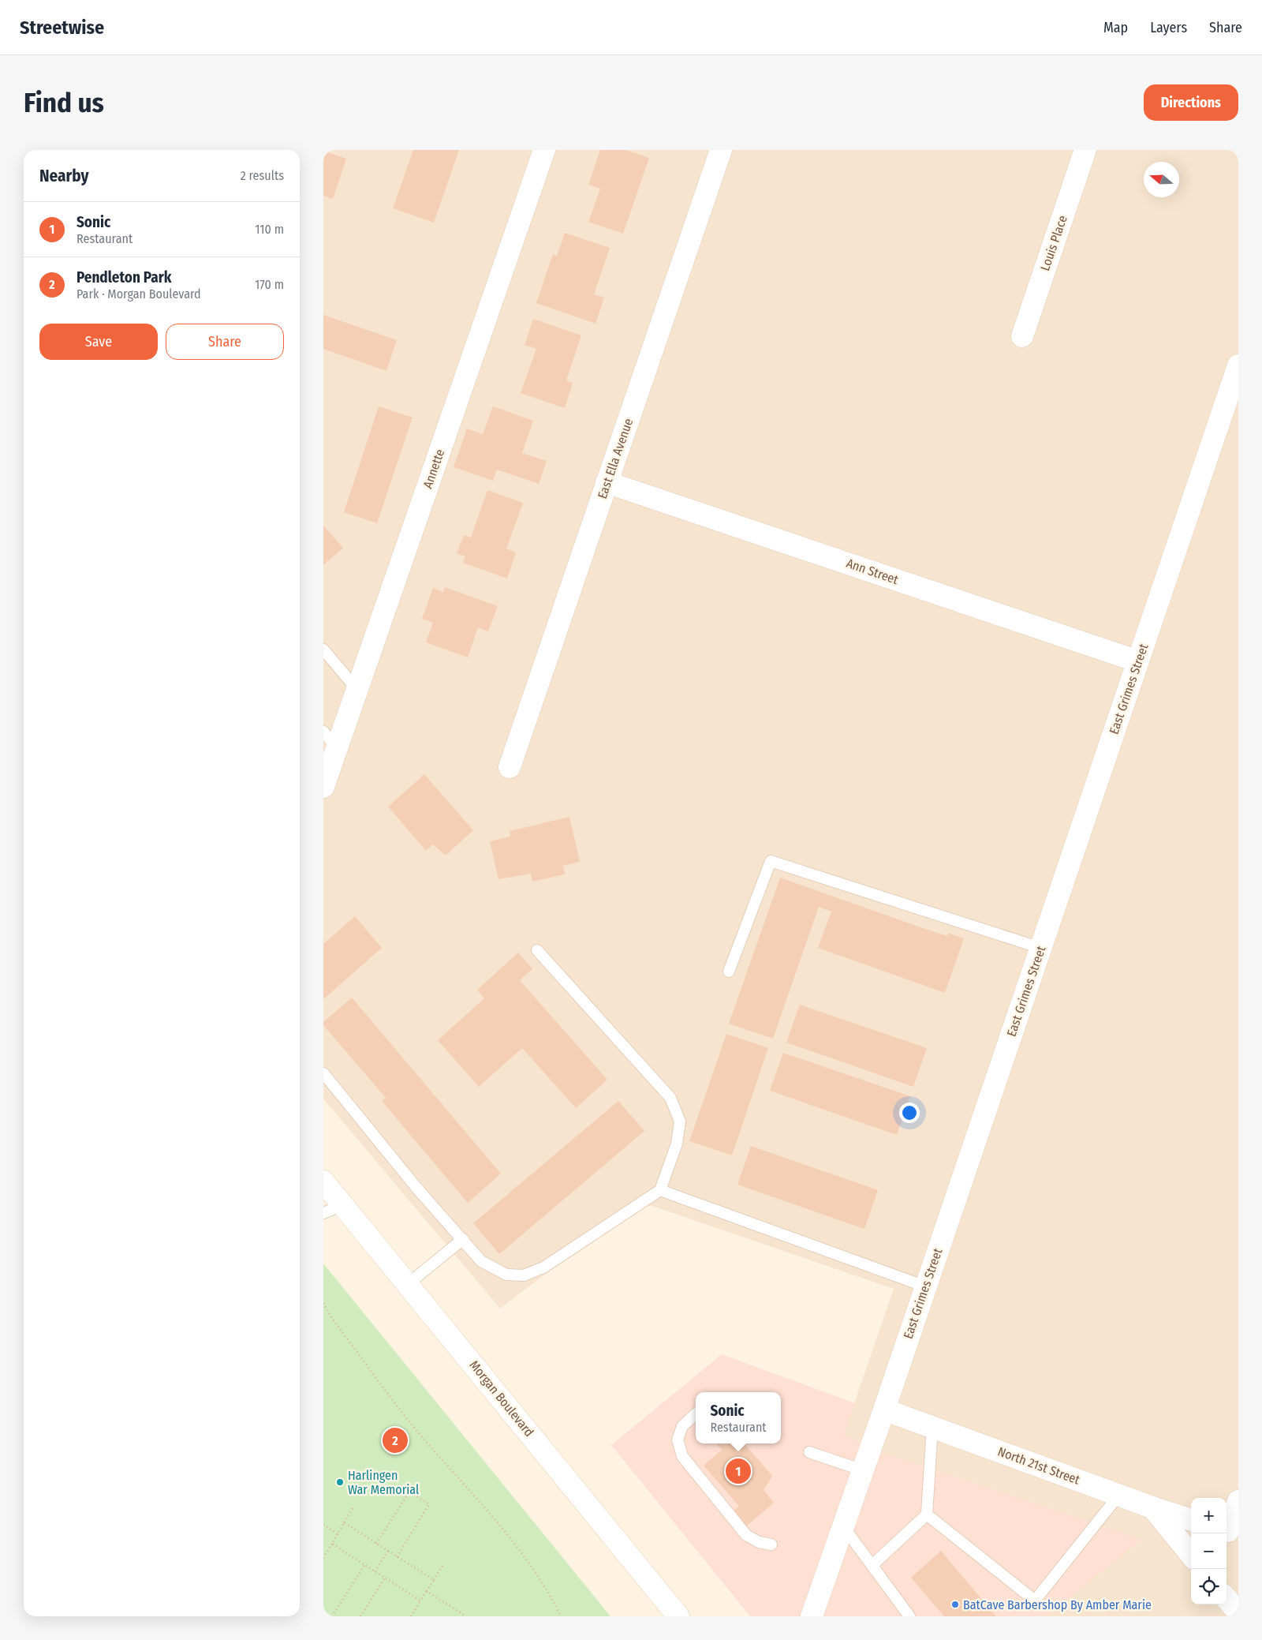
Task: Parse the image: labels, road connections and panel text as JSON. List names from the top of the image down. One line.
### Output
{"streets":{"street":["Louis Place","East Ella Avenue","Annette","Ann Street","East Grimes Street","Morgan Boulevard","North 21st Street"]},"crossings":[["East Ella Avenue","Ann Street"],["Ann Street","East Grimes Street"],["East Grimes Street","North 21st Street"]],"places":["Harlingen War Memorial","BatCave Barbershop By Amber Marie"],"north":"left","page":{"header":"Streetwise","nav":["Map","Layers","Share"],"buttons":["Directions",["Save","Share"]],"title":"Find us","heading":["Nearby","2 results"],"list":[{"mark":"1","name":"Sonic","note":"Restaurant","value":"110 m"},{"mark":"2","name":"Pendleton Park","note":"Park · Morgan Boulevard","value":"170 m"}],"popup":["Sonic","Restaurant"],"pins":["2","1"],"map_buttons":["+","−"]}}
